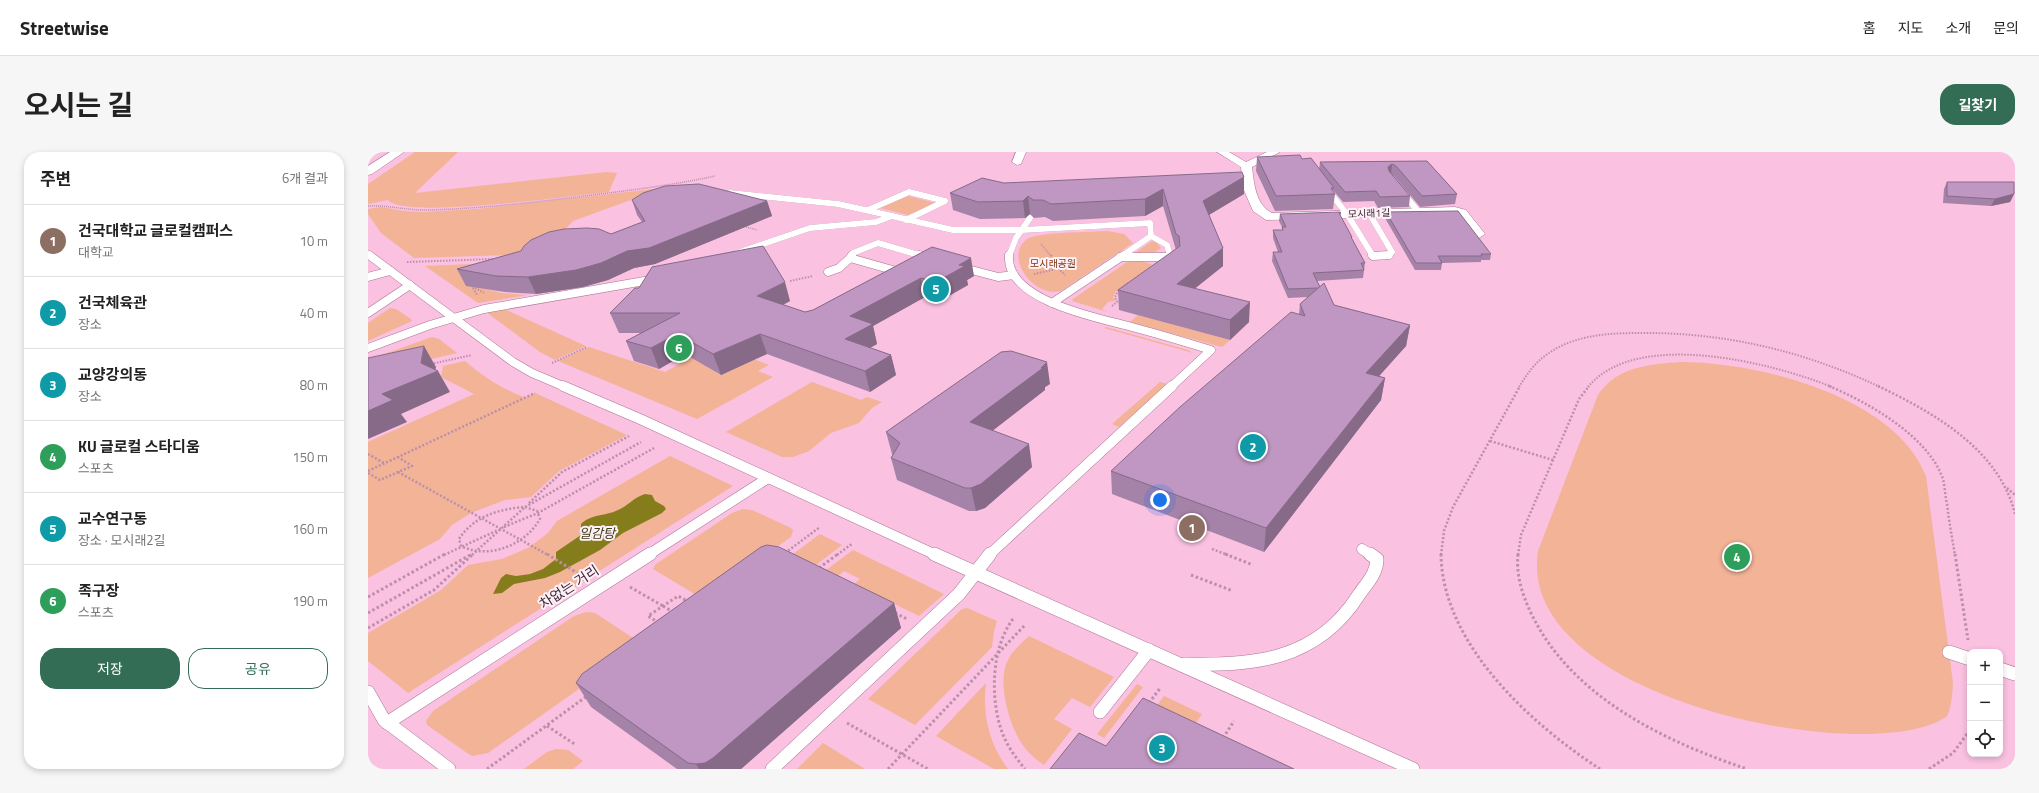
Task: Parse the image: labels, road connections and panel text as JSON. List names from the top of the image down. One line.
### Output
{"streets":{"street":["모시래1길"],"lane":["차없는 거리"]},"water":["일감탕"],"parks":["모시래공원"],"page":{"header":"Streetwise","nav":["홈","지도","소개","문의"],"title":"오시는 길","buttons":["길찾기",["저장","공유"]],"heading":["주변","6개 결과"],"list":[{"mark":"1","name":"건국대학교 글로컬캠퍼스","note":"대학교","value":"10 m"},{"mark":"2","name":"건국체육관","note":"장소","value":"40 m"},{"mark":"3","name":"교양강의동","note":"장소","value":"80 m"},{"mark":"4","name":"KU 글로컬 스타디움","note":"스포츠","value":"150 m"},{"mark":"5","name":"교수연구동","note":"장소 · 모시래2길","value":"160 m"},{"mark":"6","name":"족구장","note":"스포츠","value":"190 m"}],"pins":["5","6","2","1","4","3"],"map_buttons":["+","−"]}}
